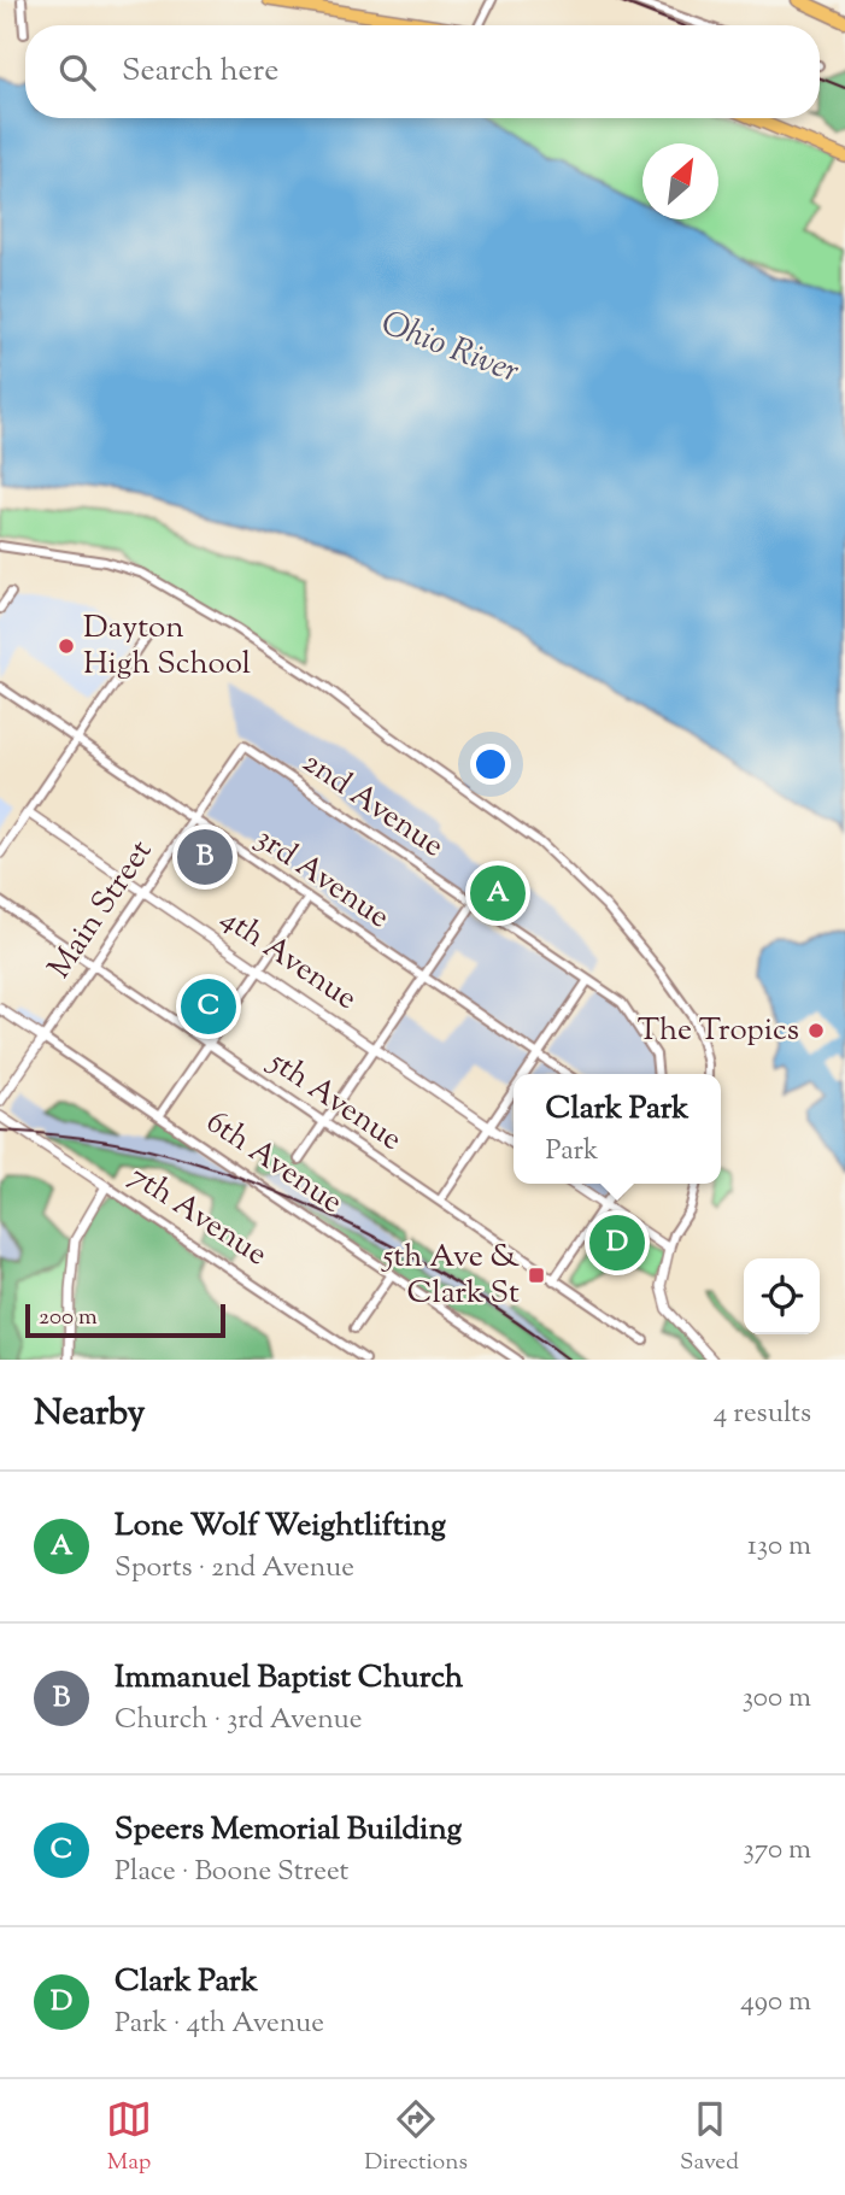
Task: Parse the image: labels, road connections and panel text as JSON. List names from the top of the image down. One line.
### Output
{"streets":{"street":["2nd Avenue","3rd Avenue","Main Street","4th Avenue","5th Avenue","6th Avenue","7th Avenue"]},"crossings":[["2nd Avenue","Main Street"],["3rd Avenue","Main Street"],["Main Street","4th Avenue"],["Main Street","5th Avenue"],["Main Street","6th Avenue"]],"water":["Ohio River"],"places":{"other":["Dayton High School","The Tropics"],"transit":["5th Ave & Clark St"]},"scale_bar":"200 m","north":"top right","page":{"search":"Search here","pins":["B","A","C","D"],"popup":["Clark Park","Park"],"scale":"200 m","heading":["Nearby","4 results"],"list":[{"mark":"A","name":"Lone Wolf Weightlifting","note":"Sports · 2nd Avenue","value":"130 m"},{"mark":"B","name":"Immanuel Baptist Church","note":"Church · 3rd Avenue","value":"300 m"},{"mark":"C","name":"Speers Memorial Building","note":"Place · Boone Street","value":"370 m"},{"mark":"D","name":"Clark Park","note":"Park · 4th Avenue","value":"490 m"}],"nav":["Map","Directions","Saved"]}}
